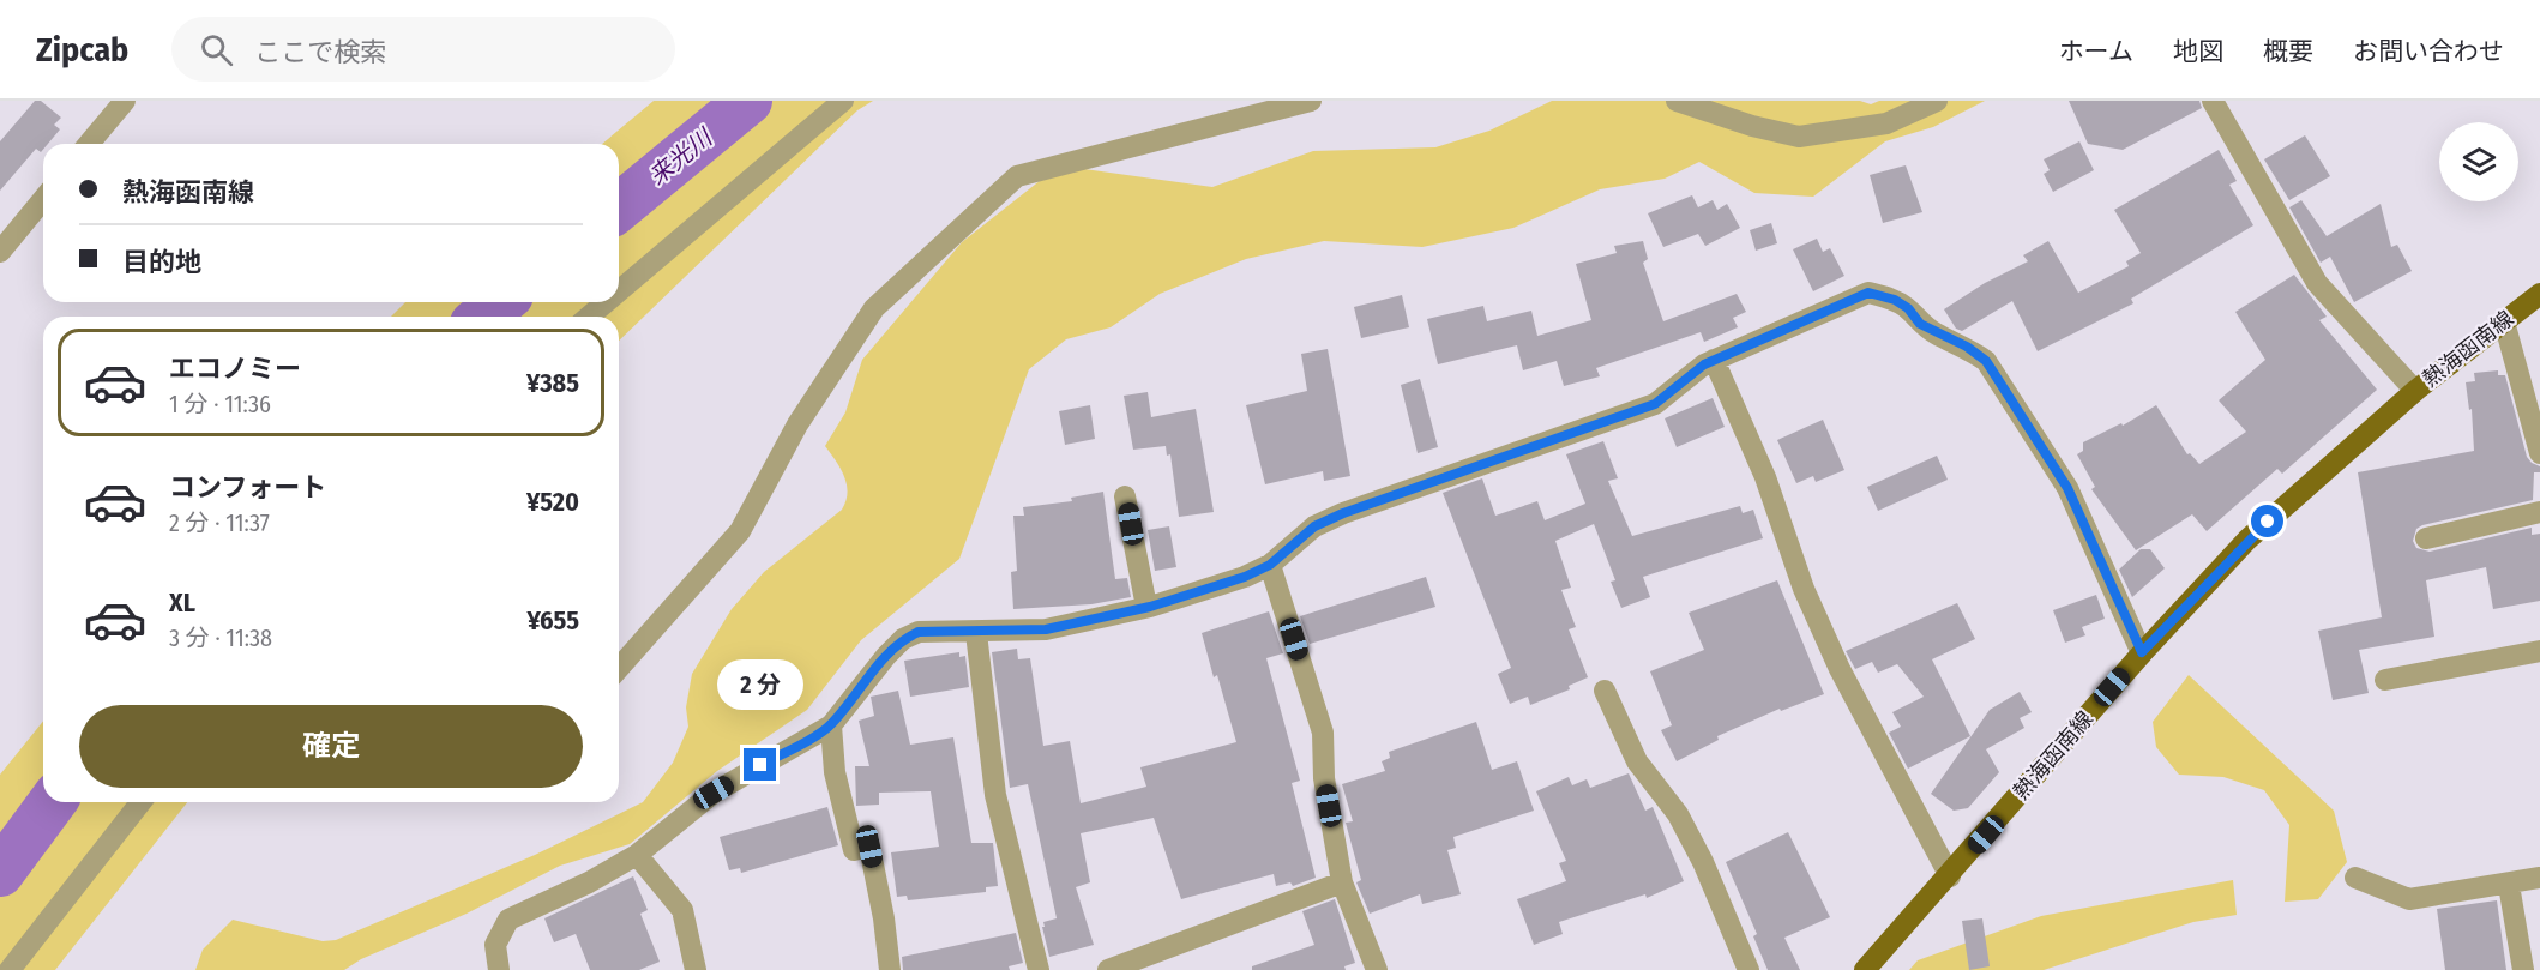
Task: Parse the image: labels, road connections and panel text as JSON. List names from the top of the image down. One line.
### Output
{"streets":{"main road":["熱海函南線"]},"water":["来光川"],"page":{"header":"Zipcab","search":"ここで検索","nav":["ホーム","地図","概要","お問い合わせ"],"banner":["熱海函南線","目的地"],"list":[{"name":"エコノミー","note":"1 分 · 11:36","value":"¥385"},{"name":"コンフォート","note":"2 分 · 11:37","value":"¥520"},{"name":"XL","note":"3 分 · 11:38","value":"¥655"}],"bubble":"2 分","buttons":"確定"}}
